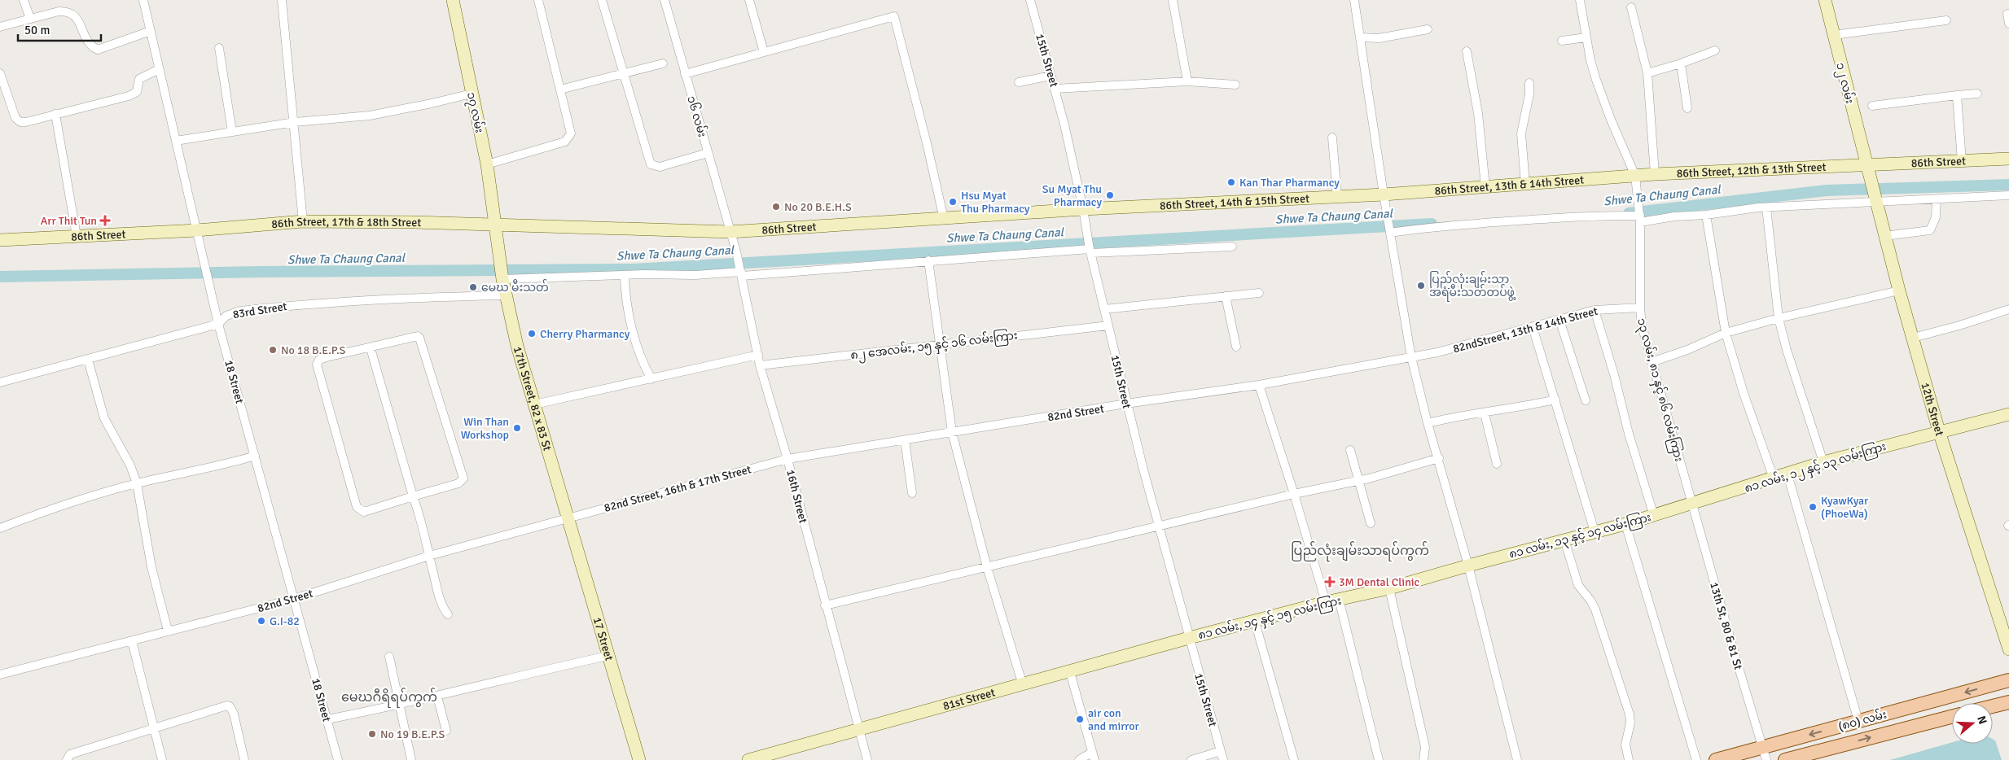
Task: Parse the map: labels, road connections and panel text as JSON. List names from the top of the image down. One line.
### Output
{"streets":{"main road":["(၈၀) လမ်း"],"street":["15th Street","၁၂ လမ်း","၁၇ လမ်း","၁၆ လမ်း","86th Street","86th Street, 12th & 13th Street","86th Street, 13th & 14th Street","86th Street, 14th & 15th Street","86th Street, 17th & 18th Street","83rd Street","82ndStreet, 13th & 14th Street","၈၂ အေလမ်း, ၁၅ နှင့် ၁၆ လမ်းကြား","18 Street","၁၃ လမ်း, ၈၁ နှင့် ၈၆ လမ်းကြား","17th Street, 82 x 83 St","12th Street","82nd Street","၈၁ လမ်း, ၁၂ နှင့် ၁၃ လမ်းကြား","82nd Street, 16th & 17th Street","16th Street","၈၁ လမ်း, ၁၃ နှင့် ၁၄ လမ်းကြား","၈၁ လမ်း, ၁၄ နှင့် ၁၅ လမ်းကြား","13th St, 80 & 81 St","17 Street","81st Street"]},"crossings":[["15th Street","86th Street"],["15th Street","86th Street, 14th & 15th Street"],["15th Street","၈၂ အေလမ်း, ၁၅ နှင့် ၁၆ လမ်းကြား"],["15th Street","82nd Street"],["15th Street","၈၁ လမ်း, ၁၄ နှင့် ၁၅ လမ်းကြား"],["15th Street","81st Street"],["၁၂ လမ်း","86th Street"],["၁၂ လမ်း","86th Street, 12th & 13th Street"],["၁၂ လမ်း","12th Street"],["၁၇ လမ်း","86th Street"],["၁၇ လမ်း","86th Street, 17th & 18th Street"],["၁၇ လမ်း","17th Street, 82 x 83 St"],["၁၆ လမ်း","86th Street"],["၁၆ လမ်း","16th Street"],["86th Street","86th Street, 12th & 13th Street"],["86th Street","86th Street, 14th & 15th Street"],["86th Street","86th Street, 17th & 18th Street"],["86th Street","18 Street"],["86th Street","12th Street"],["86th Street","16th Street"],["86th Street, 12th & 13th Street","86th Street, 13th & 14th Street"],["86th Street, 12th & 13th Street","၁၃ လမ်း, ၈၁ နှင့် ၈၆ လမ်းကြား"],["86th Street, 12th & 13th Street","12th Street"],["86th Street, 13th & 14th Street","86th Street, 14th & 15th Street"],["86th Street, 13th & 14th Street","၁၃ လမ်း, ၈၁ နှင့် ၈၆ လမ်းကြား"],["86th Street, 17th & 18th Street","18 Street"],["83rd Street","18 Street"],["83rd Street","17th Street, 82 x 83 St"],["82ndStreet, 13th & 14th Street","၁၃ လမ်း, ၈၁ နှင့် ၈၆ လမ်းကြား"],["82ndStreet, 13th & 14th Street","82nd Street"],["၈၂ အေလမ်း, ၁၅ နှင့် ၁၆ လမ်းကြား","16th Street"],["18 Street","82nd Street"],["၁၃ လမ်း, ၈၁ နှင့် ၈၆ လမ်းကြား","၈၁ လမ်း, ၁၂ နှင့် ၁၃ လမ်းကြား"],["၁၃ လမ်း, ၈၁ နှင့် ၈၆ လမ်းကြား","၈၁ လမ်း, ၁၃ နှင့် ၁၄ လမ်းကြား"],["၁၃ လမ်း, ၈၁ နှင့် ၈၆ လမ်းကြား","13th St, 80 & 81 St"],["17th Street, 82 x 83 St","82nd Street"],["17th Street, 82 x 83 St","82nd Street, 16th & 17th Street"],["17th Street, 82 x 83 St","17 Street"],["12th Street","၈၁ လမ်း, ၁၂ နှင့် ၁၃ လမ်းကြား"],["82nd Street","82nd Street, 16th & 17th Street"],["82nd Street","16th Street"],["82nd Street","17 Street"],["၈၁ လမ်း, ၁၂ နှင့် ၁၃ လမ်းကြား","၈၁ လမ်း, ၁၃ နှင့် ၁၄ လမ်းကြား"],["၈၁ လမ်း, ၁၂ နှင့် ၁၃ လမ်းကြား","13th St, 80 & 81 St"],["82nd Street, 16th & 17th Street","16th Street"],["82nd Street, 16th & 17th Street","17 Street"],["16th Street","81st Street"],["၈၁ လမ်း, ၁၃ နှင့် ၁၄ လမ်းကြား","၈၁ လမ်း, ၁၄ နှင့် ၁၅ လမ်းကြား"],["၈၁ လမ်း, ၁၃ နှင့် ၁၄ လမ်းကြား","13th St, 80 & 81 St"],["၈၁ လမ်း, ၁၄ နှင့် ၁၅ လမ်းကြား","81st Street"],["13th St, 80 & 81 St","(၈၀) လမ်း"]],"districts":["ပြည်လုံးချမ်းသာရပ်ကွက်","မေဃဂီရိရပ်ကွက်"],"water":["Shwe Ta Chaung Canal"],"places":{"other":["Kan Thar Pharmancy","Su Myat Thu Pharmacy","Hsu Myat Thu Pharmacy","No 20 B.E.H.S","ပြည်လုံးချမ်းသာ အရံမီးသတ်တပ်ဖွဲ့","မေဃ မီးသတ်","Cherry Pharmancy","No 18 B.E.P.S","Win Than Workshop","KyawKyar (PhoeWa)","G.I-82","air con and mirror","No 19 B.E.P.S"],"health":["Arr Thit Tun","3M Dental Clinic"]},"scale_bar":"50 m","north":"right"}
